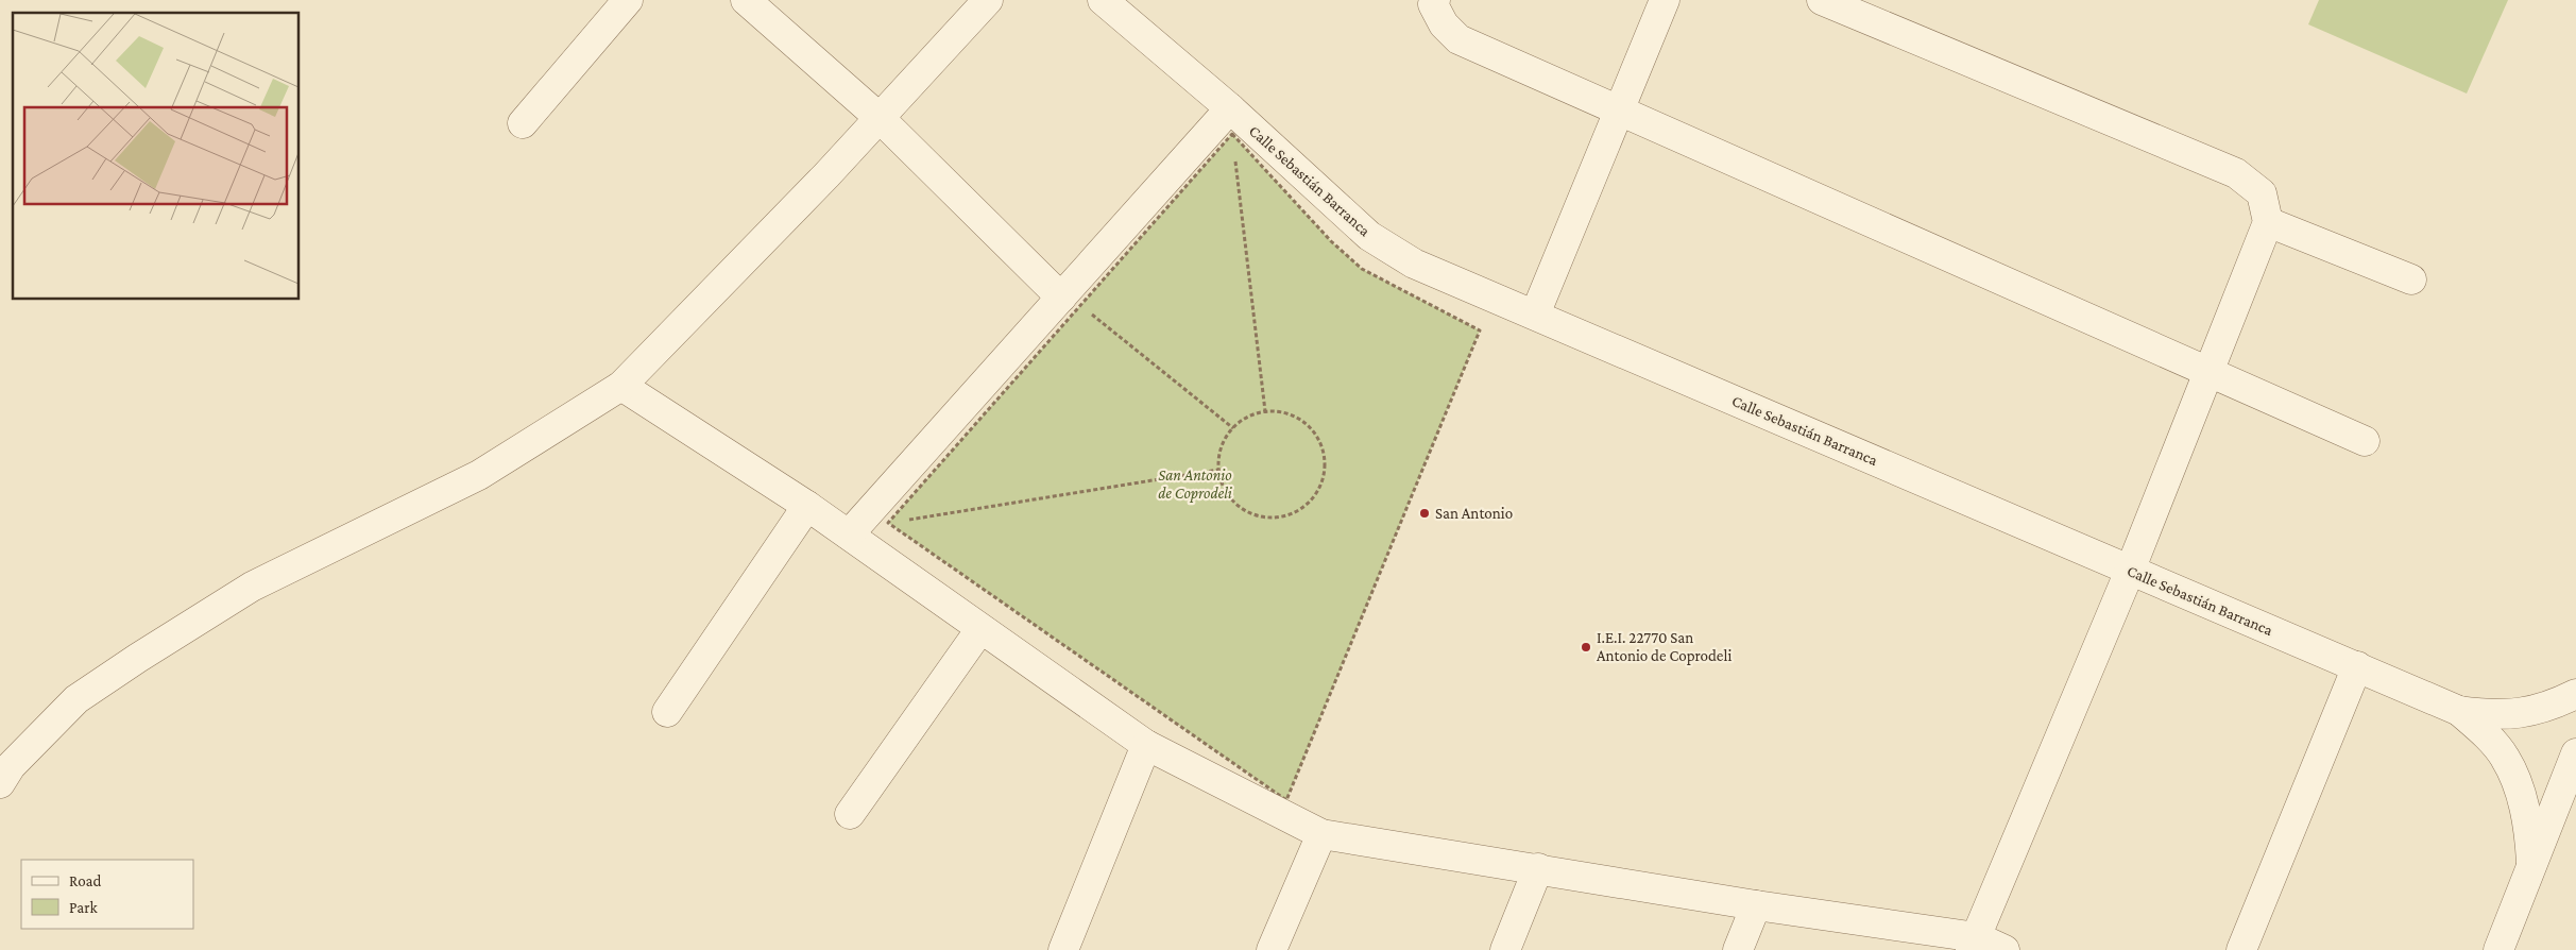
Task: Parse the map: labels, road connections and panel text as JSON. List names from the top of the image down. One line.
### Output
{"streets":{"street":["Calle Sebastián Barranca"]},"parks":["San Antonio de Coprodeli"],"places":["San Antonio","I.E.I. 22770 San Antonio de Coprodeli"],"legend":["Road","Park"]}
